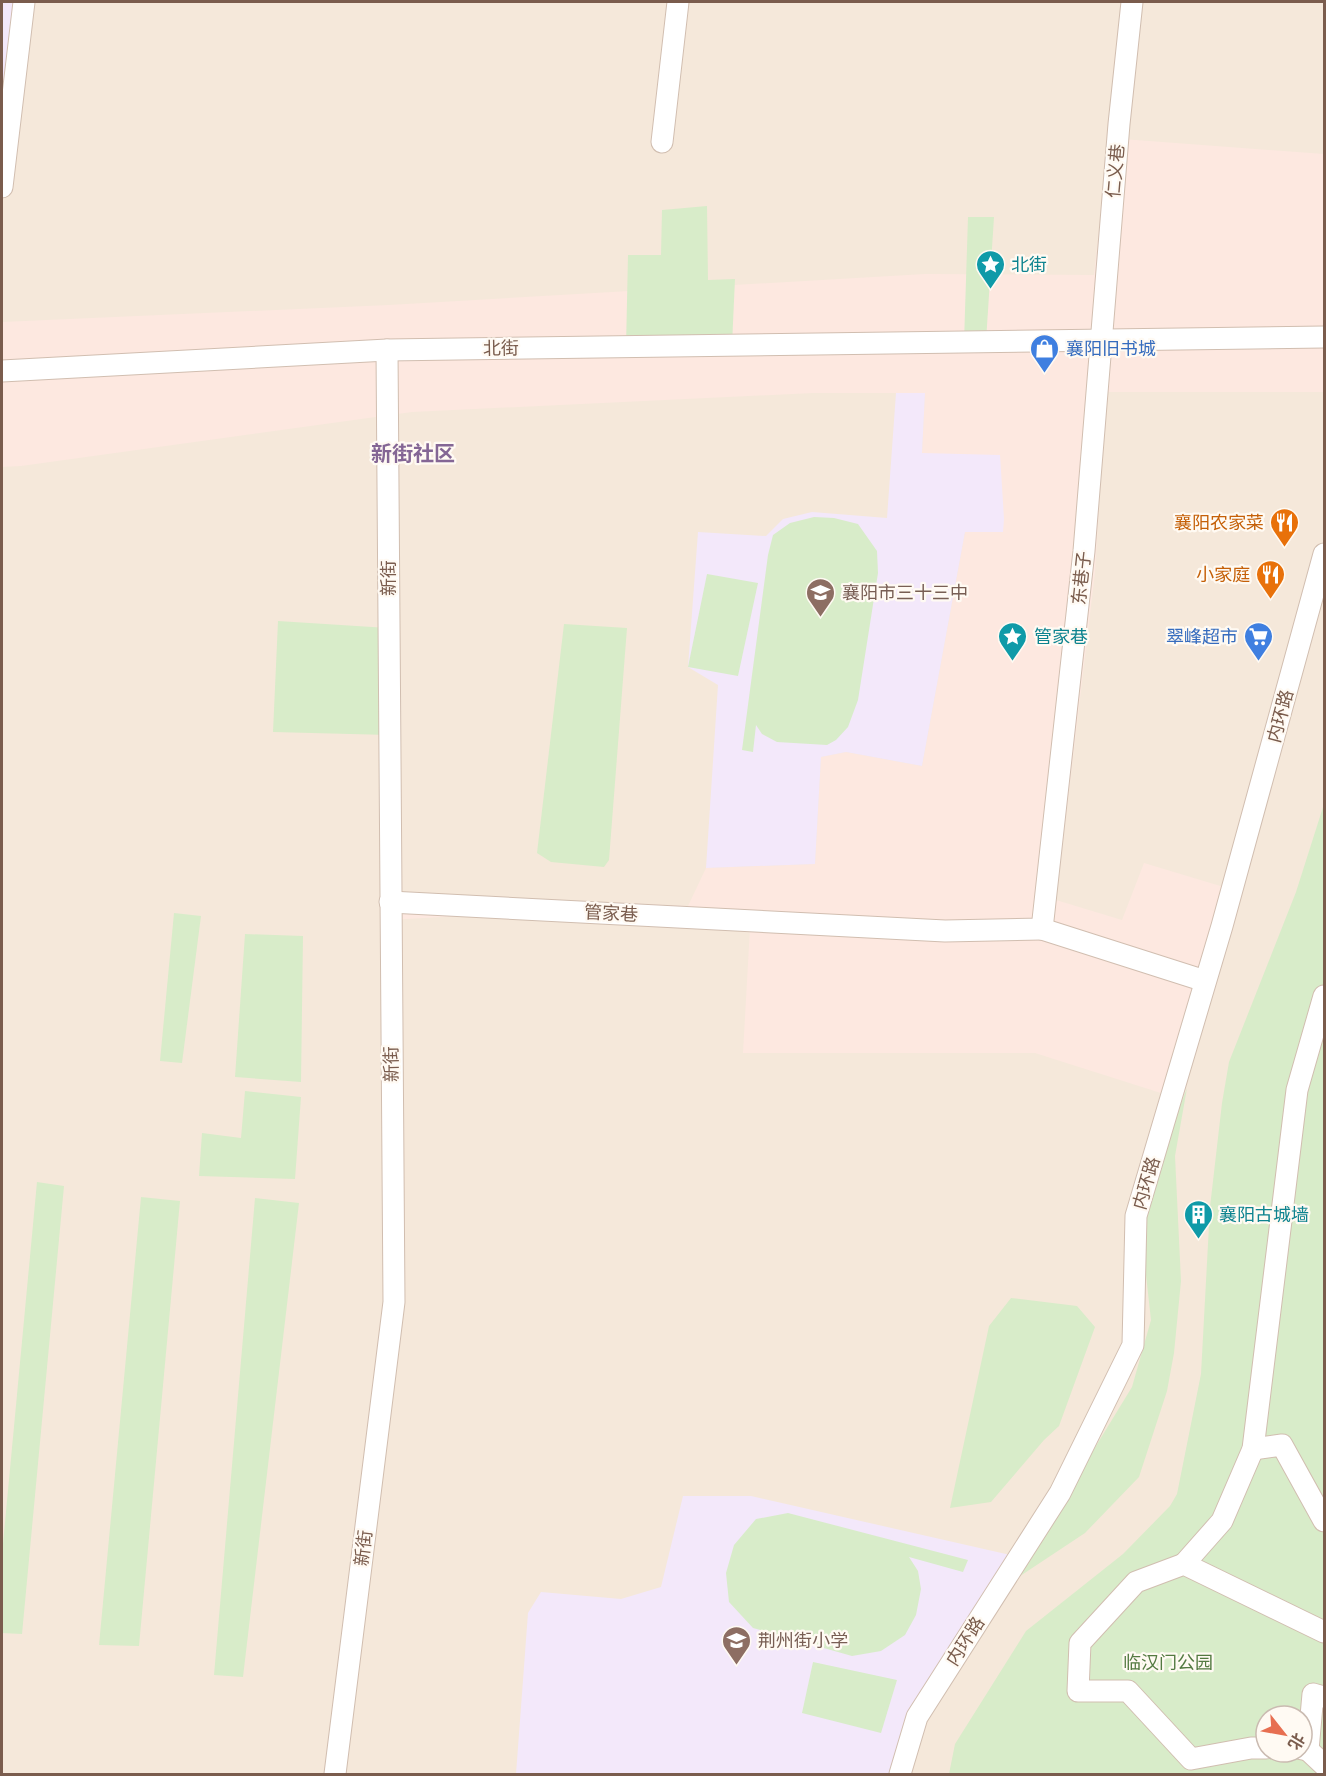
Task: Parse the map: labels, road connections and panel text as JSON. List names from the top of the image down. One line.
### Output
{"streets":{"street":["仁义巷","北街","新街","东巷子","内环路","管家巷"]},"crossings":[["仁义巷","北街"],["仁义巷","东巷子"],["北街","新街"],["北街","东巷子"],["新街","管家巷"],["东巷子","管家巷"],["内环路","管家巷"]],"districts":["新街社区"],"parks":["临汉门公园"],"places":{"place":["北街","管家巷"],"shop":["襄阳旧书城"],"restaurant":["襄阳农家菜","小家庭"],"school or university":["襄阳市三十三中","荆州街小学"],"supermarket":["翠峰超市"],"building":["襄阳古城墙"]},"north":"bottom right"}
